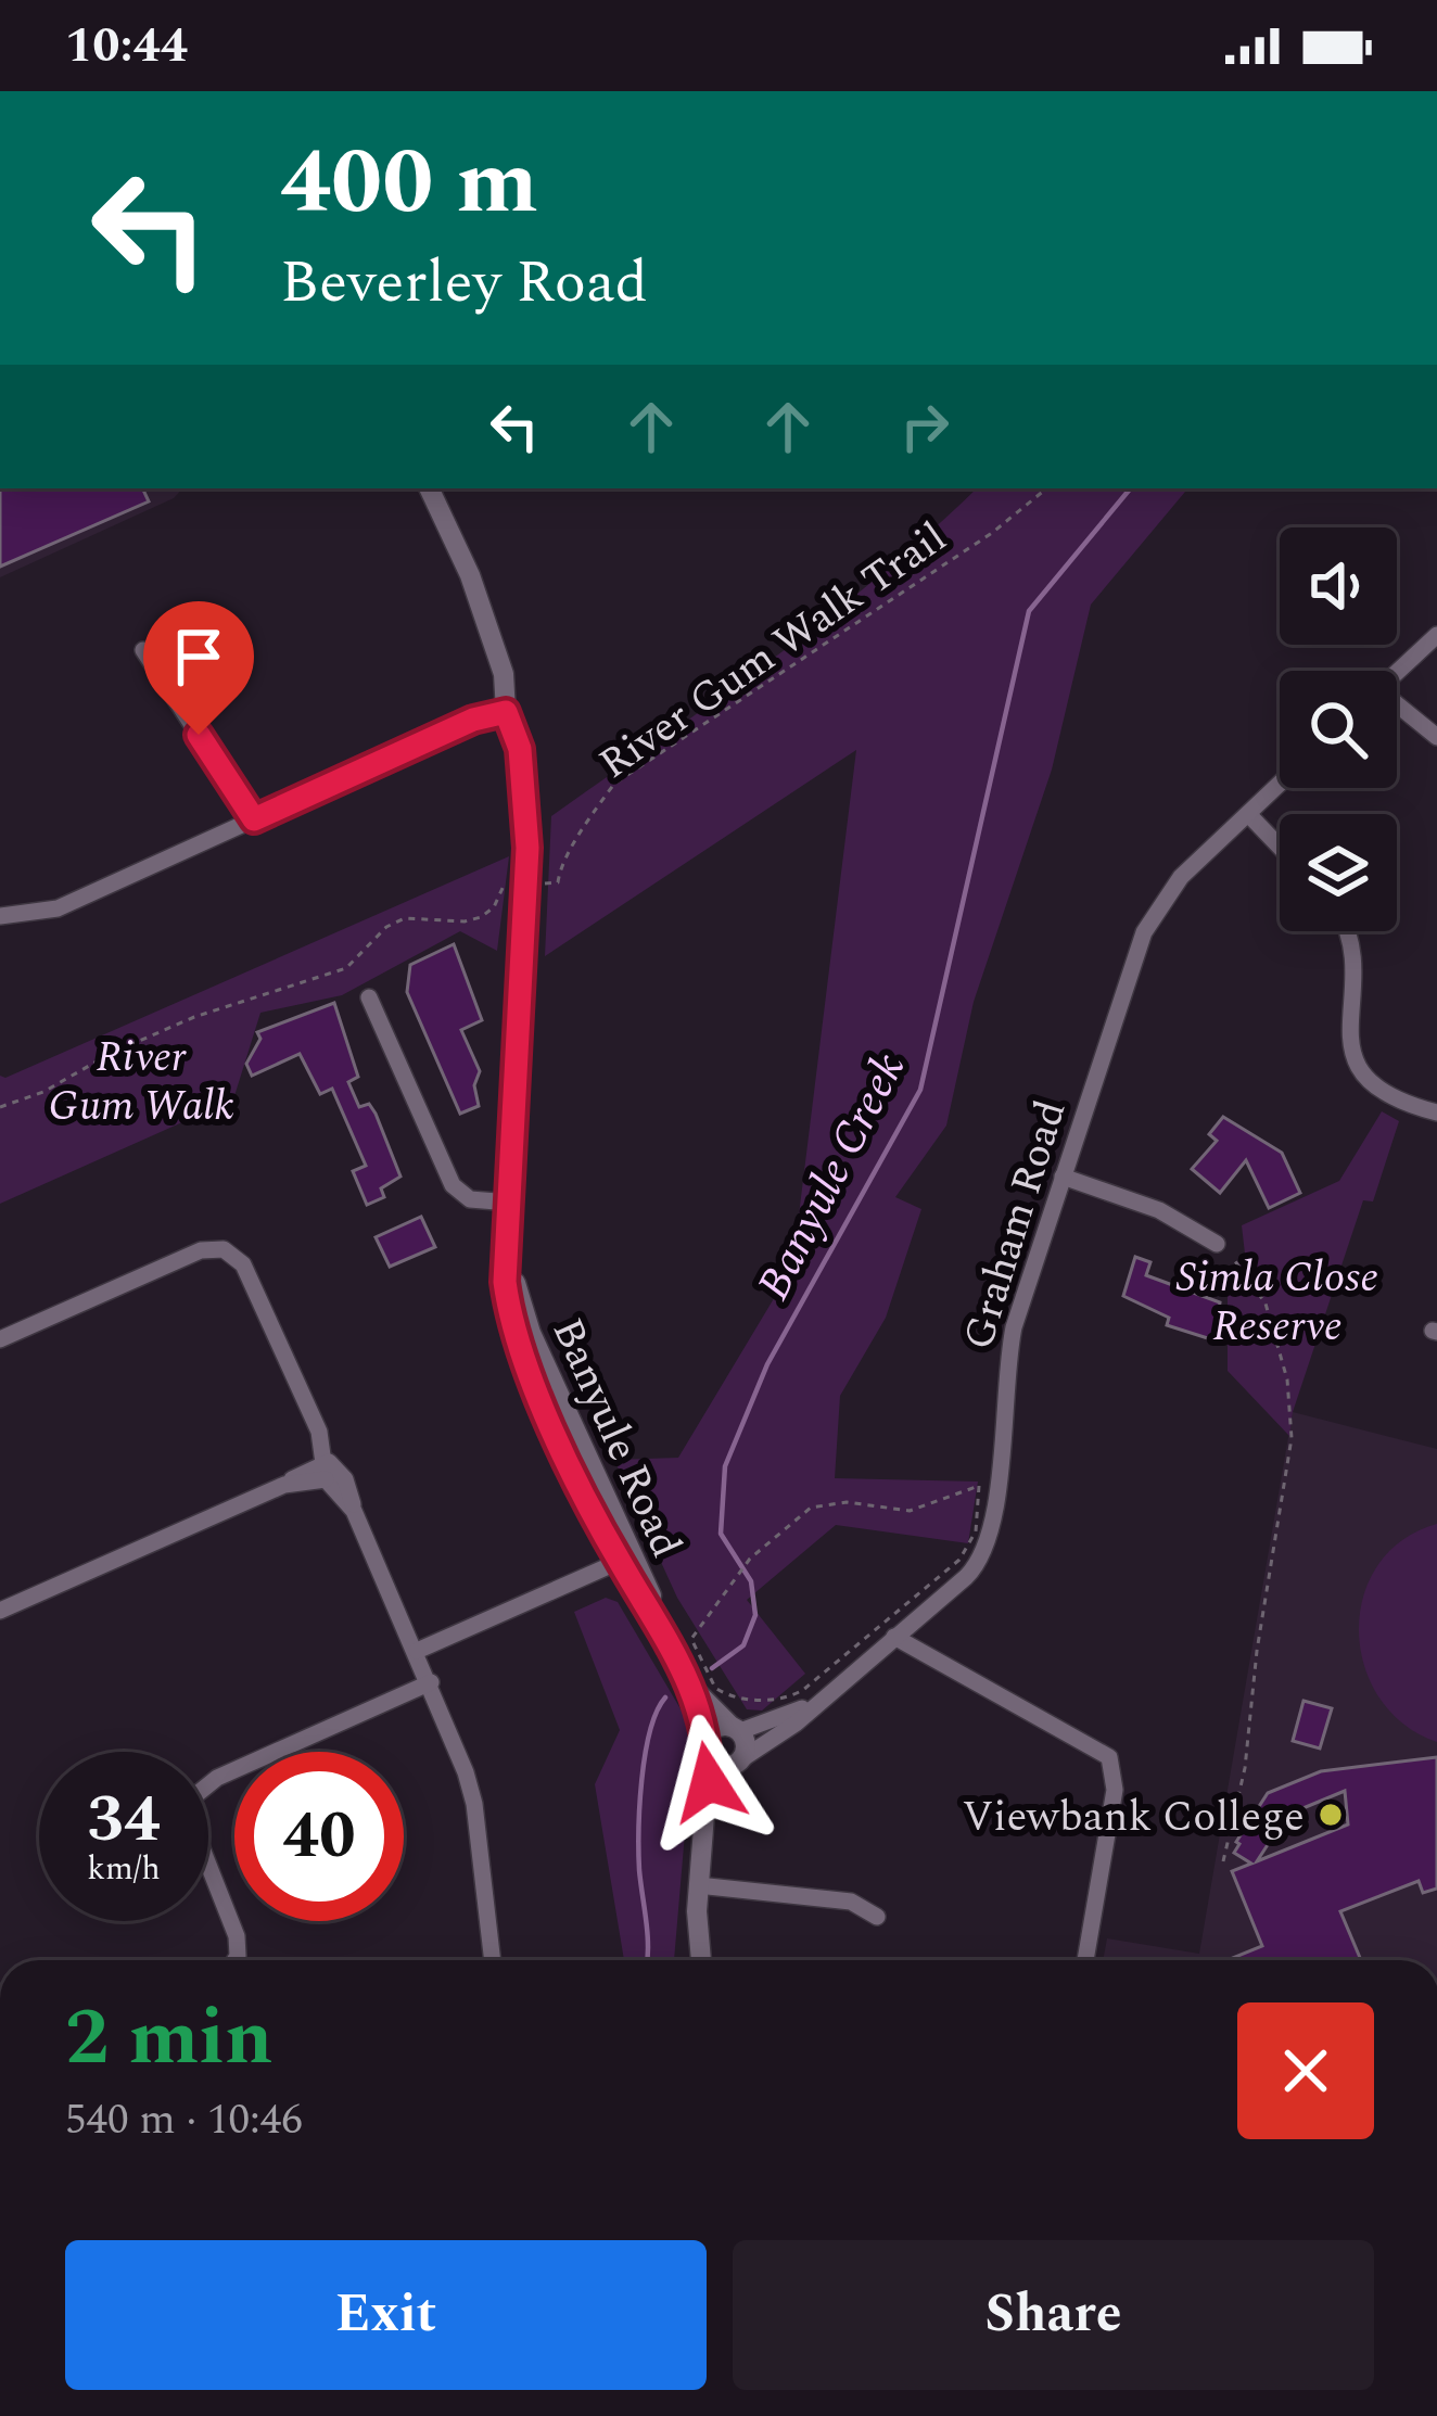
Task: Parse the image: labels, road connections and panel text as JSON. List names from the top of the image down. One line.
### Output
{"streets":{"street":["Graham Road","Banyule Road"],"path":["River Gum Walk Trail"]},"crossings":[["River Gum Walk Trail","Banyule Road"],["Graham Road","Banyule Road"]],"water":["Banyule Creek"],"parks":["River Gum Walk","Simla Close Reserve"],"places":["Viewbank College"],"page":{"status":"10:44","turn":["400 m","Beverley Road"],"speed":"34 km/h","limit":"40","heading":["2 min","540 m · 10:46"],"buttons":["Exit","Share"]}}
